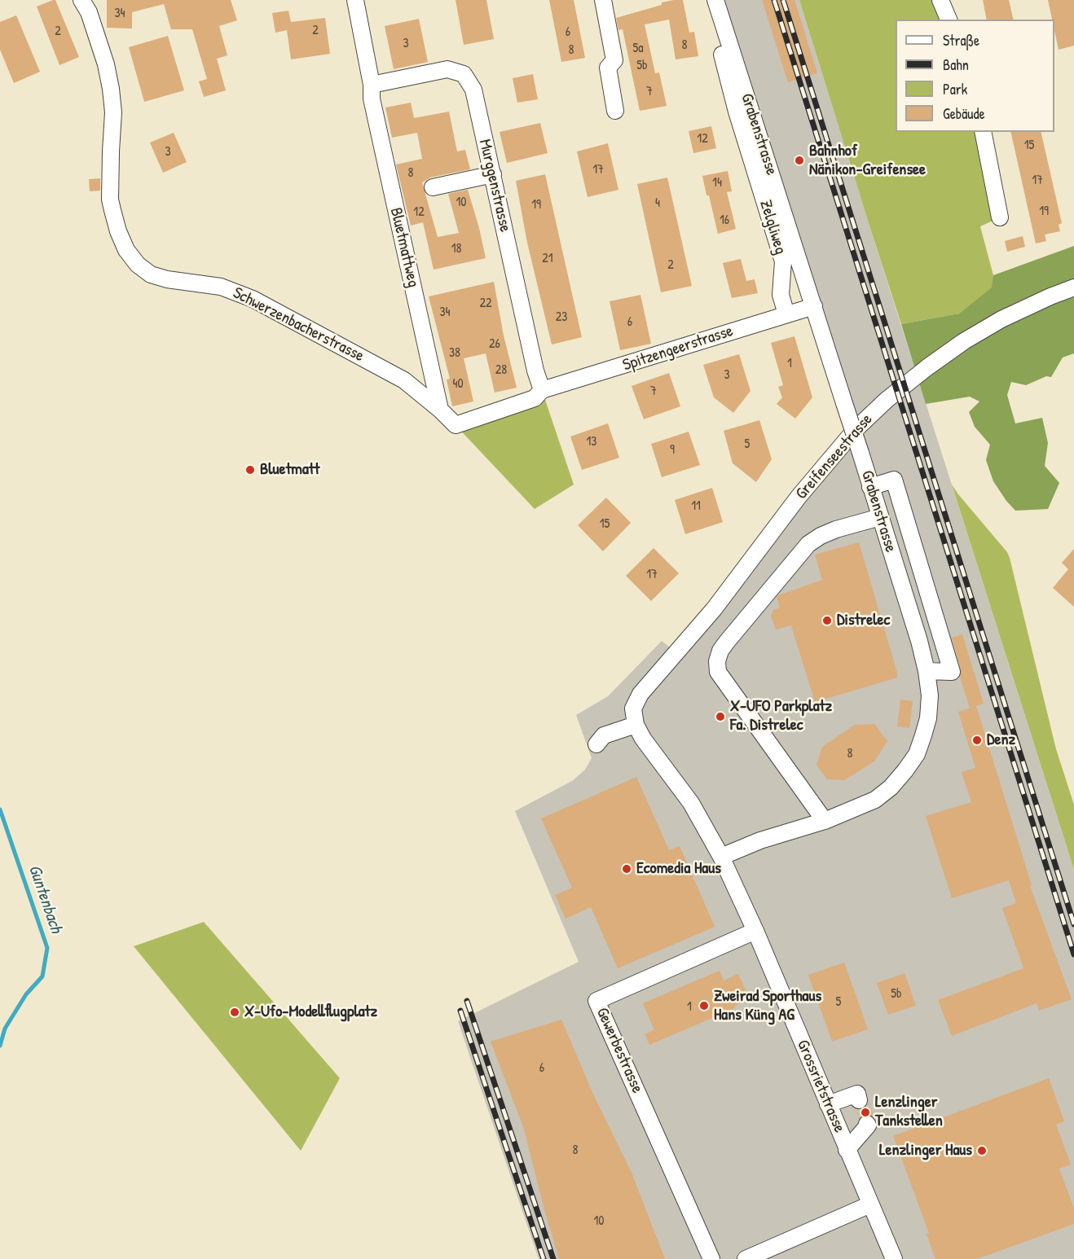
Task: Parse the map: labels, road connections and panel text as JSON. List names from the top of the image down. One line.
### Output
{"streets":{"street":["Grabenstrasse","Murggenstrasse","Zelgliweg","Bluetmattweg","Schwerzenbacherstrasse","Spitzengeerstrasse","Greifenseestrasse","Gewerbestrasse","Grossrietstrasse"]},"crossings":[["Grabenstrasse","Spitzengeerstrasse"],["Grabenstrasse","Grossrietstrasse"],["Murggenstrasse","Bluetmattweg"],["Murggenstrasse","Spitzengeerstrasse"],["Zelgliweg","Spitzengeerstrasse"],["Bluetmattweg","Schwerzenbacherstrasse"],["Schwerzenbacherstrasse","Spitzengeerstrasse"],["Greifenseestrasse","Grossrietstrasse"],["Gewerbestrasse","Grossrietstrasse"]],"water":["Guntenbach"],"places":["Bahnhof Nänikon-Greifensee","Bluetmatt","Distrelec","X-UFO Parkplatz Fa. Distrelec","Denz","Ecomedia Haus","Zweirad Sporthaus Hans Küng AG","X-Ufo-Modellflugplatz","Lenzlinger Tankstellen","Lenzlinger Haus"],"house_numbers":["34","2","2","6","3","8","5a","8","5b","7","12","15","3","17","8","17","14","10","4","19","19","12","16","18","21","2","22","34","23","6","26","38","1","28","3","40","7","13","5","9","11","15","17","8","5b","5","1","6","8","10"],"legend":["Straße","Bahn","Park","Gebäude"]}
